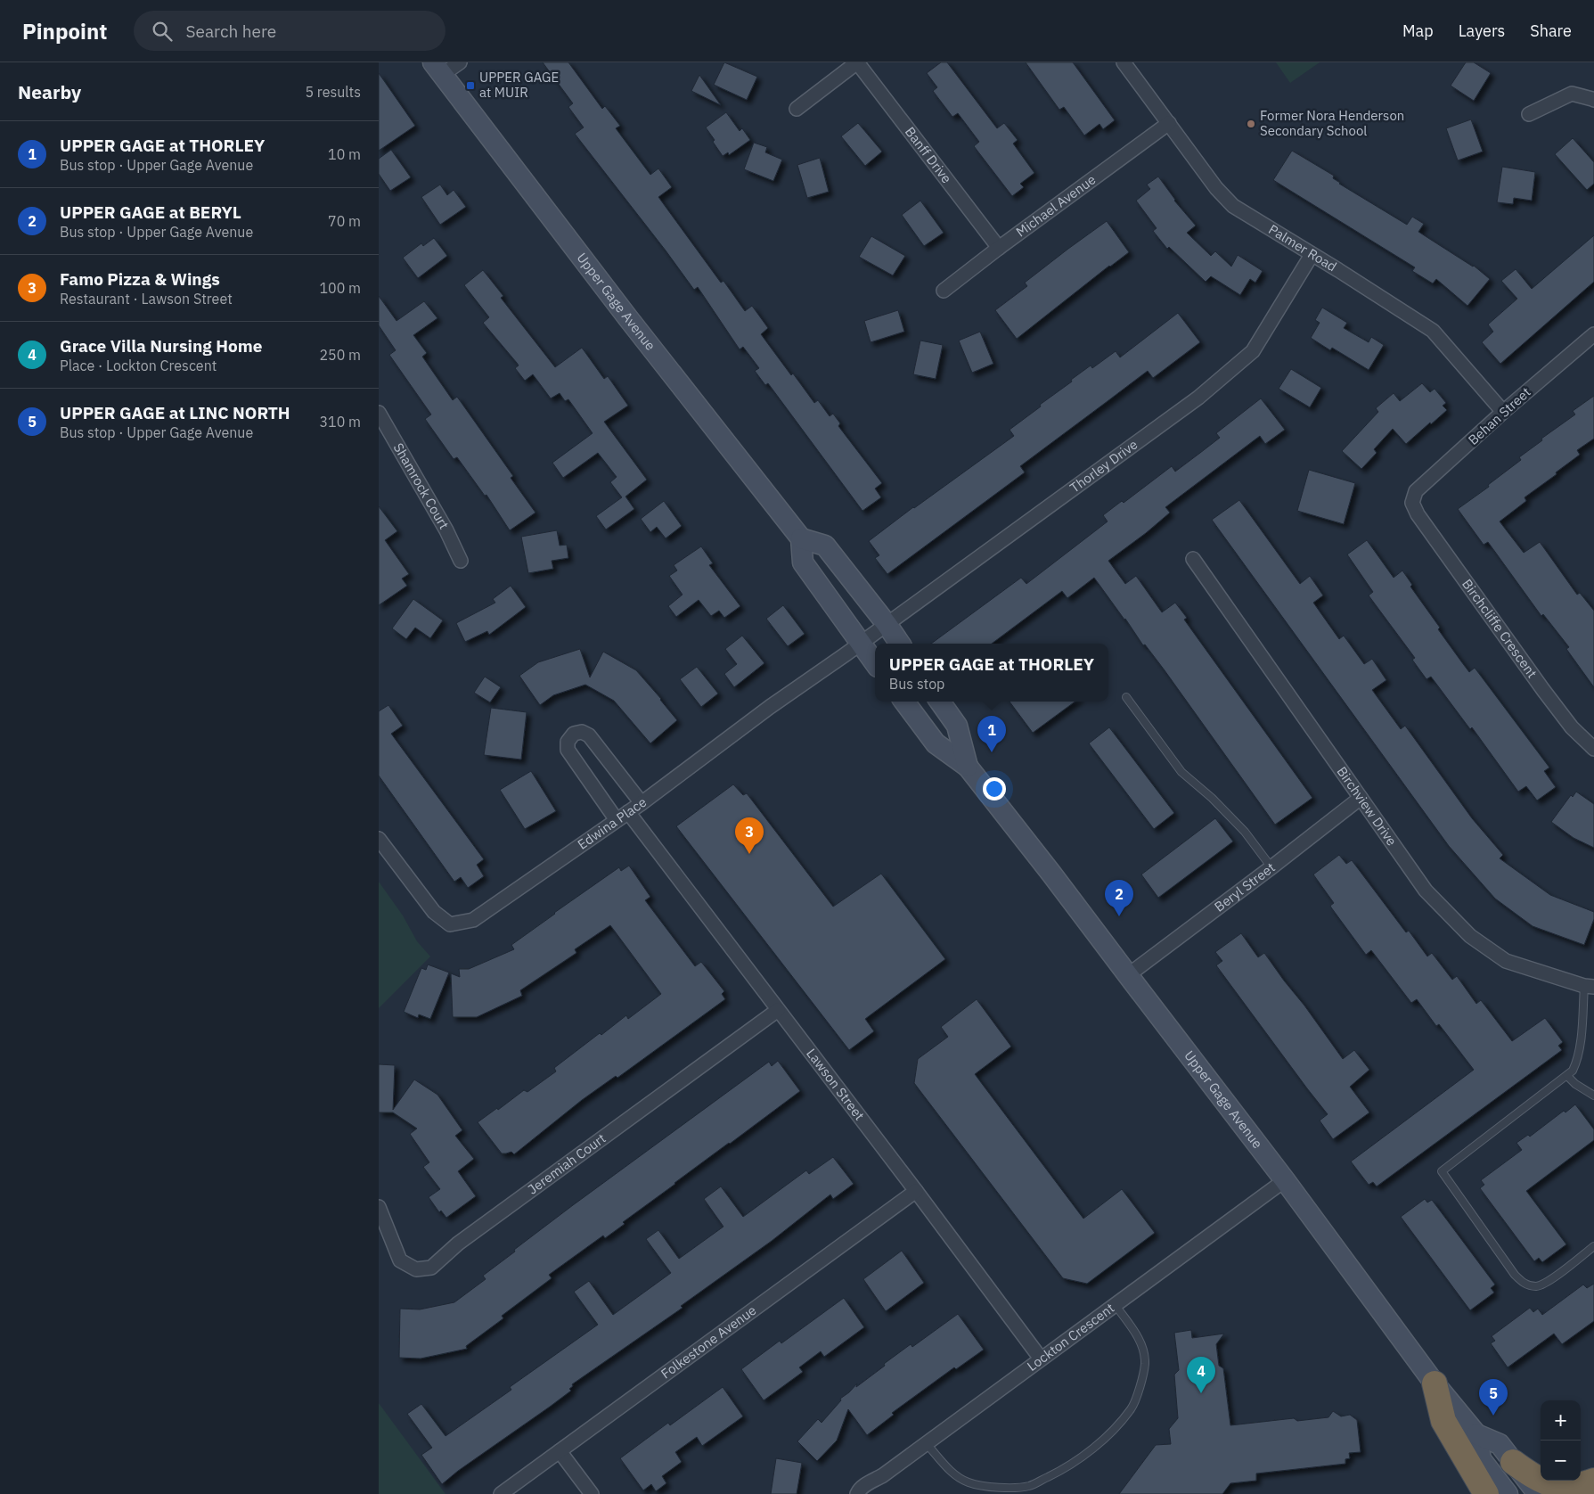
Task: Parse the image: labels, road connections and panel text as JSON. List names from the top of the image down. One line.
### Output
{"streets":{"main road":["Upper Gage Avenue"],"street":["Banff Drive","Michael Avenue","Palmer Road","Behan Street","Thorley Drive","Shamrock Court","Birchcliffe Crescent","Birchview Drive","Edwina Place","Beryl Street","Lawson Street","Jeremiah Court","Lockton Crescent","Folkestone Avenue"]},"crossings":[["Banff Drive","Michael Avenue"],["Michael Avenue","Palmer Road"],["Palmer Road","Behan Street"],["Palmer Road","Thorley Drive"],["Upper Gage Avenue","Beryl Street"],["Upper Gage Avenue","Lockton Crescent"],["Behan Street","Birchcliffe Crescent"],["Thorley Drive","Edwina Place"],["Birchview Drive","Beryl Street"],["Edwina Place","Lawson Street"],["Lawson Street","Jeremiah Court"],["Lawson Street","Lockton Crescent"],["Lawson Street","Folkestone Avenue"]],"places":{"transit":["UPPER GAGE at MUIR"],"other":["Former Nora Henderson Secondary School"]},"page":{"header":"Pinpoint","search":"Search here","nav":["Map","Layers","Share"],"heading":["Nearby","5 results"],"list":[{"mark":"1","name":"UPPER GAGE at THORLEY","note":"Bus stop · Upper Gage Avenue","value":"10 m"},{"mark":"2","name":"UPPER GAGE at BERYL","note":"Bus stop · Upper Gage Avenue","value":"70 m"},{"mark":"3","name":"Famo Pizza & Wings","note":"Restaurant · Lawson Street","value":"100 m"},{"mark":"4","name":"Grace Villa Nursing Home","note":"Place · Lockton Crescent","value":"250 m"},{"mark":"5","name":"UPPER GAGE at LINC NORTH","note":"Bus stop · Upper Gage Avenue","value":"310 m"}],"popup":["UPPER GAGE at THORLEY","Bus stop"],"pins":["1","3","2","4","5"],"map_buttons":["+","−"]}}
